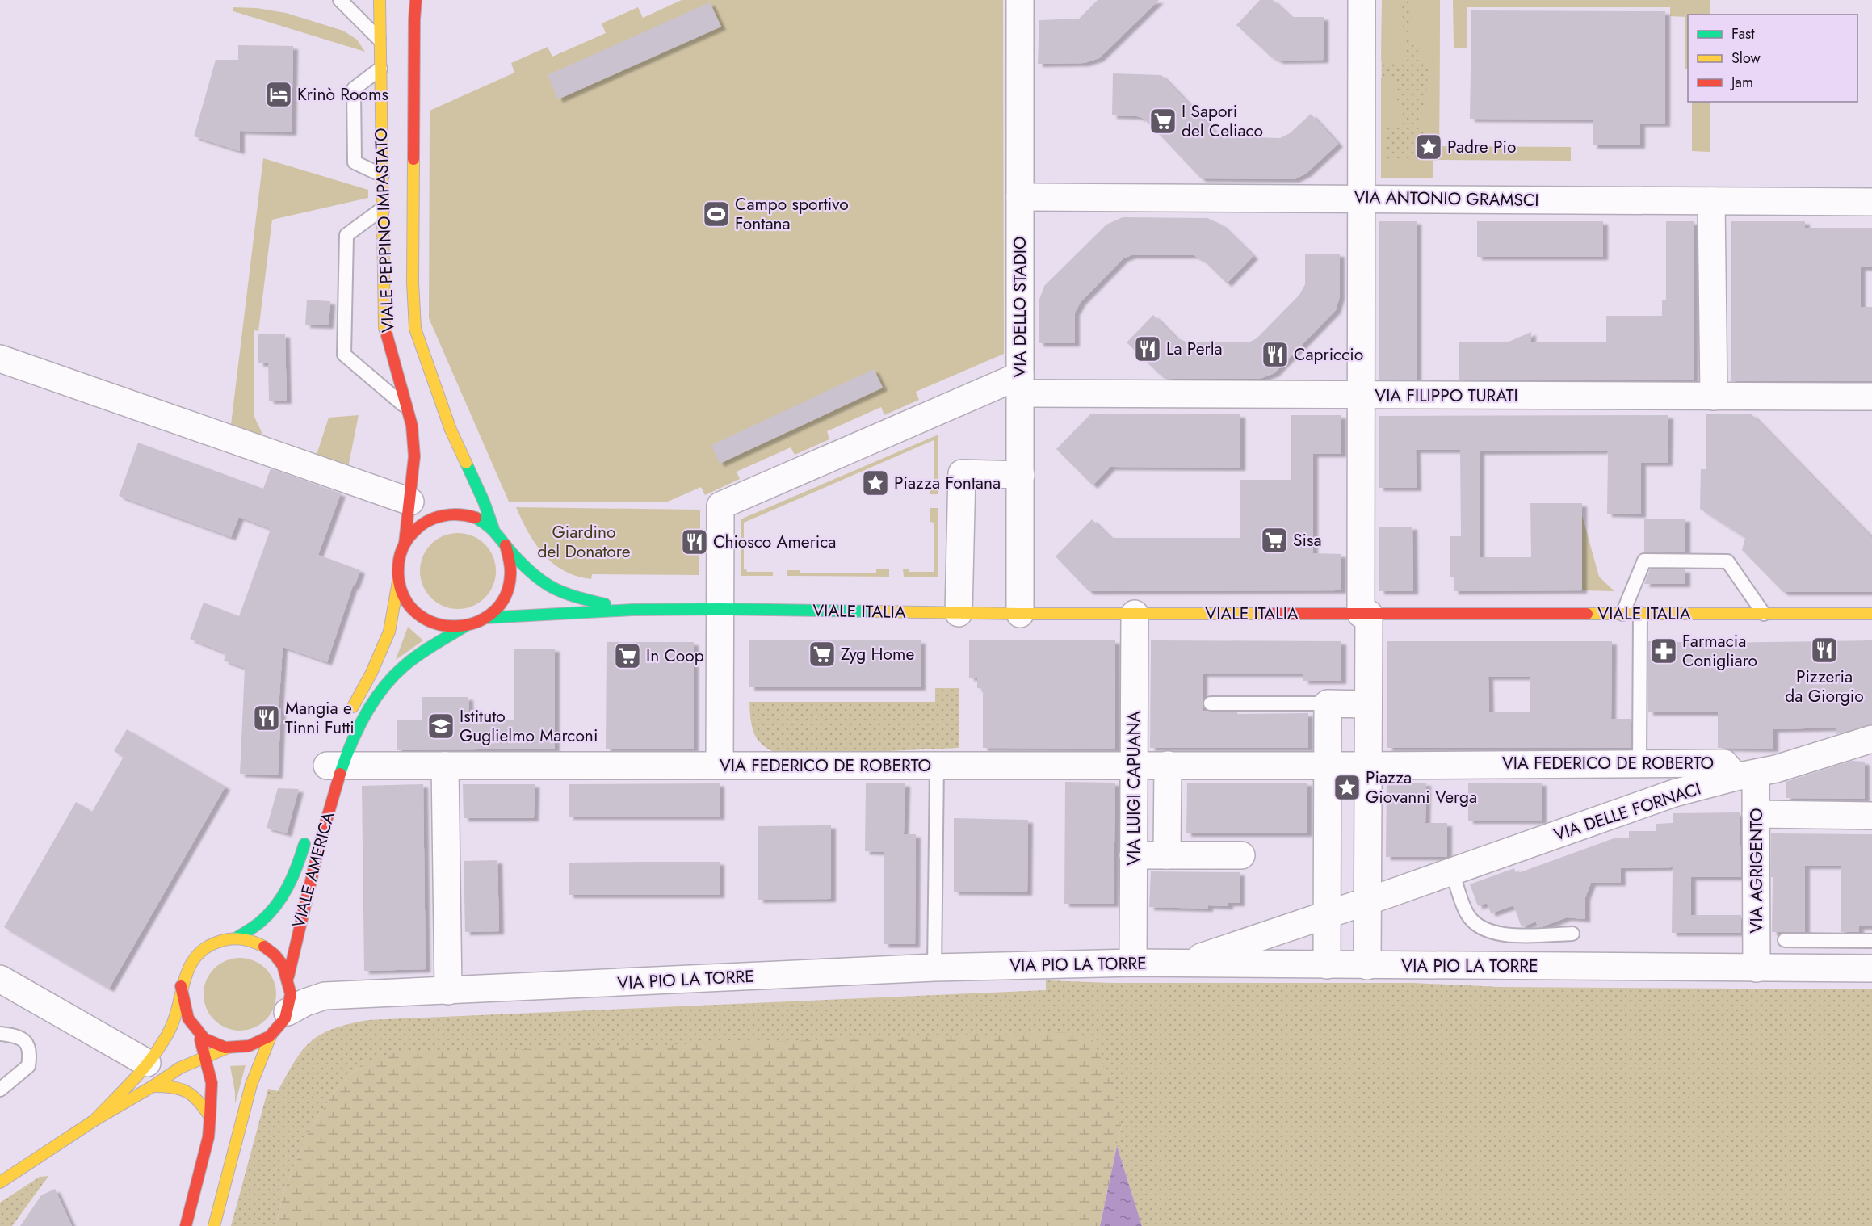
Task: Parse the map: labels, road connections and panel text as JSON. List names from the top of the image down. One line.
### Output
{"streets":{"main road":["VIALE PEPPINO IMPASTATO","VIALE ITALIA","VIALE AMERICA"],"street":["VIA ANTONIO GRAMSCI","VIA DELLO STADIO","VIA FILIPPO TURATI","VIA FEDERICO DE ROBERTO","VIA LUIGI CAPUANA","VIA DELLE FORNACI","VIA AGRIGENTO","VIA PIO LA TORRE"]},"crossings":[["VIA ANTONIO GRAMSCI","VIA DELLO STADIO"],["VIALE PEPPINO IMPASTATO","VIALE AMERICA"],["VIA DELLO STADIO","VIA FILIPPO TURATI"],["VIA DELLO STADIO","VIALE ITALIA"],["VIALE ITALIA","VIA LUIGI CAPUANA"],["VIA FEDERICO DE ROBERTO","VIA LUIGI CAPUANA"],["VIA FEDERICO DE ROBERTO","VIA DELLE FORNACI"],["VIA FEDERICO DE ROBERTO","VIALE AMERICA"],["VIA FEDERICO DE ROBERTO","VIA AGRIGENTO"],["VIA LUIGI CAPUANA","VIA PIO LA TORRE"],["VIA DELLE FORNACI","VIA AGRIGENTO"],["VIA DELLE FORNACI","VIA PIO LA TORRE"],["VIALE AMERICA","VIA PIO LA TORRE"],["VIA AGRIGENTO","VIA PIO LA TORRE"]],"parks":["Giardino del Donatore"],"places":{"hotel":["Krinò Rooms"],"supermarket":["I Sapori del Celiaco","Sisa","Zyg Home","In Coop"],"place":["Padre Pio","Piazza Fontana","Piazza Giovanni Verga"],"sports":["Campo sportivo Fontana"],"restaurant":["La Perla","Capriccio","Chiosco America","Pizzeria da Giorgio","Mangia e Tinni Futti"],"pharmacy":["Farmacia Conigliaro"],"school or university":["Istituto Guglielmo Marconi"]},"legend":["Fast","Slow","Jam"]}
